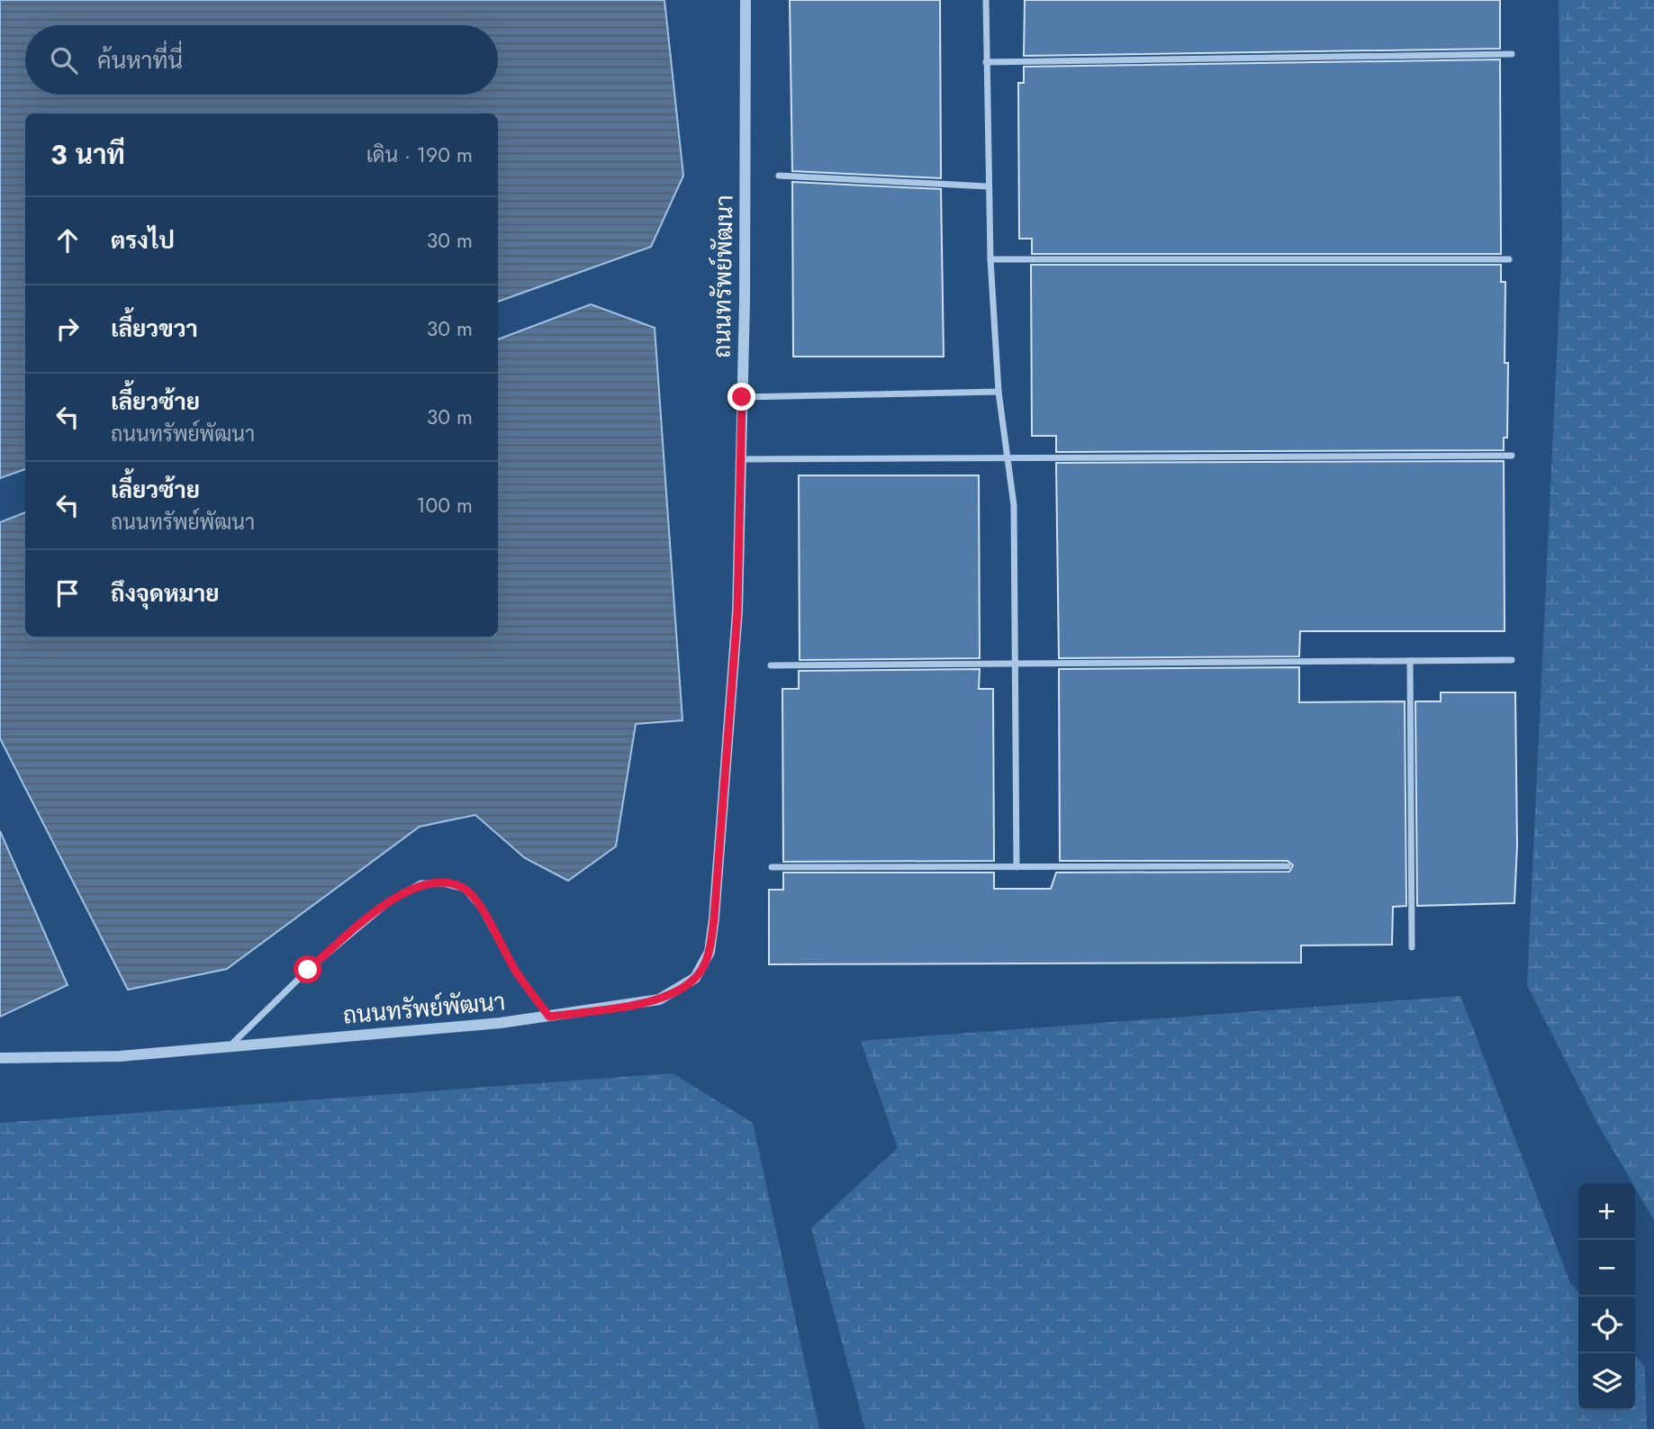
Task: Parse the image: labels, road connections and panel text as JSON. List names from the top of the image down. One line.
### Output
{"streets":{"street":["ถนนทรัพย์พัฒนา"]},"page":{"search":"ค้นหาที่นี่","heading":["3 นาที","เดิน · 190 m"],"list":[["ตรงไป","30 m"],["เลี้ยวขวา","30 m"],["เลี้ยวซ้าย","ถนนทรัพย์พัฒนา","30 m"],["เลี้ยวซ้าย","ถนนทรัพย์พัฒนา","100 m"],"ถึงจุดหมาย"],"map_buttons":["+","−"]}}
